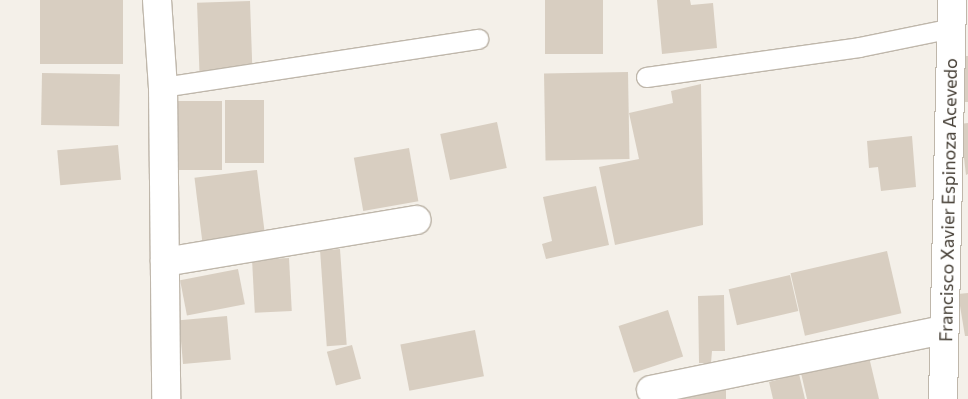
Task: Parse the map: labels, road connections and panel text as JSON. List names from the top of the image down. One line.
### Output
{"streets":{"street":["Francisco Xavier Espinoza Acevedo"]}}
